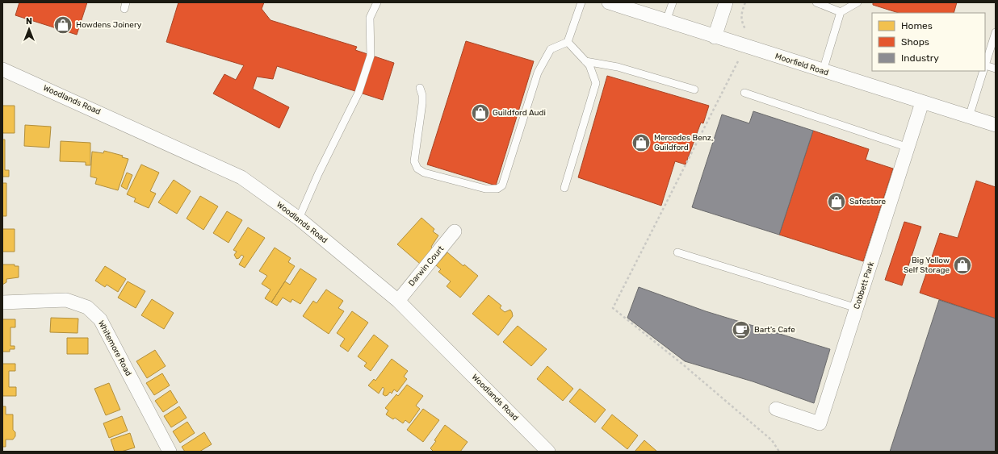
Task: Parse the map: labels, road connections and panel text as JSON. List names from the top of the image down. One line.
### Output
{"streets":{"street":["Moorfield Road","Woodlands Road","Darwin Court","Cobbett Park","Whitemore Road"]},"crossings":[["Moorfield Road","Cobbett Park"],["Woodlands Road","Darwin Court"]],"places":{"shop":["Howdens Joinery","Guildford Audi","Mercedes Benz, Guildford","Safestore","Big Yellow Self Storage"],"cafe":["Bart's Cafe"]},"legend":["Homes","Shops","Industry"],"north":"top"}
